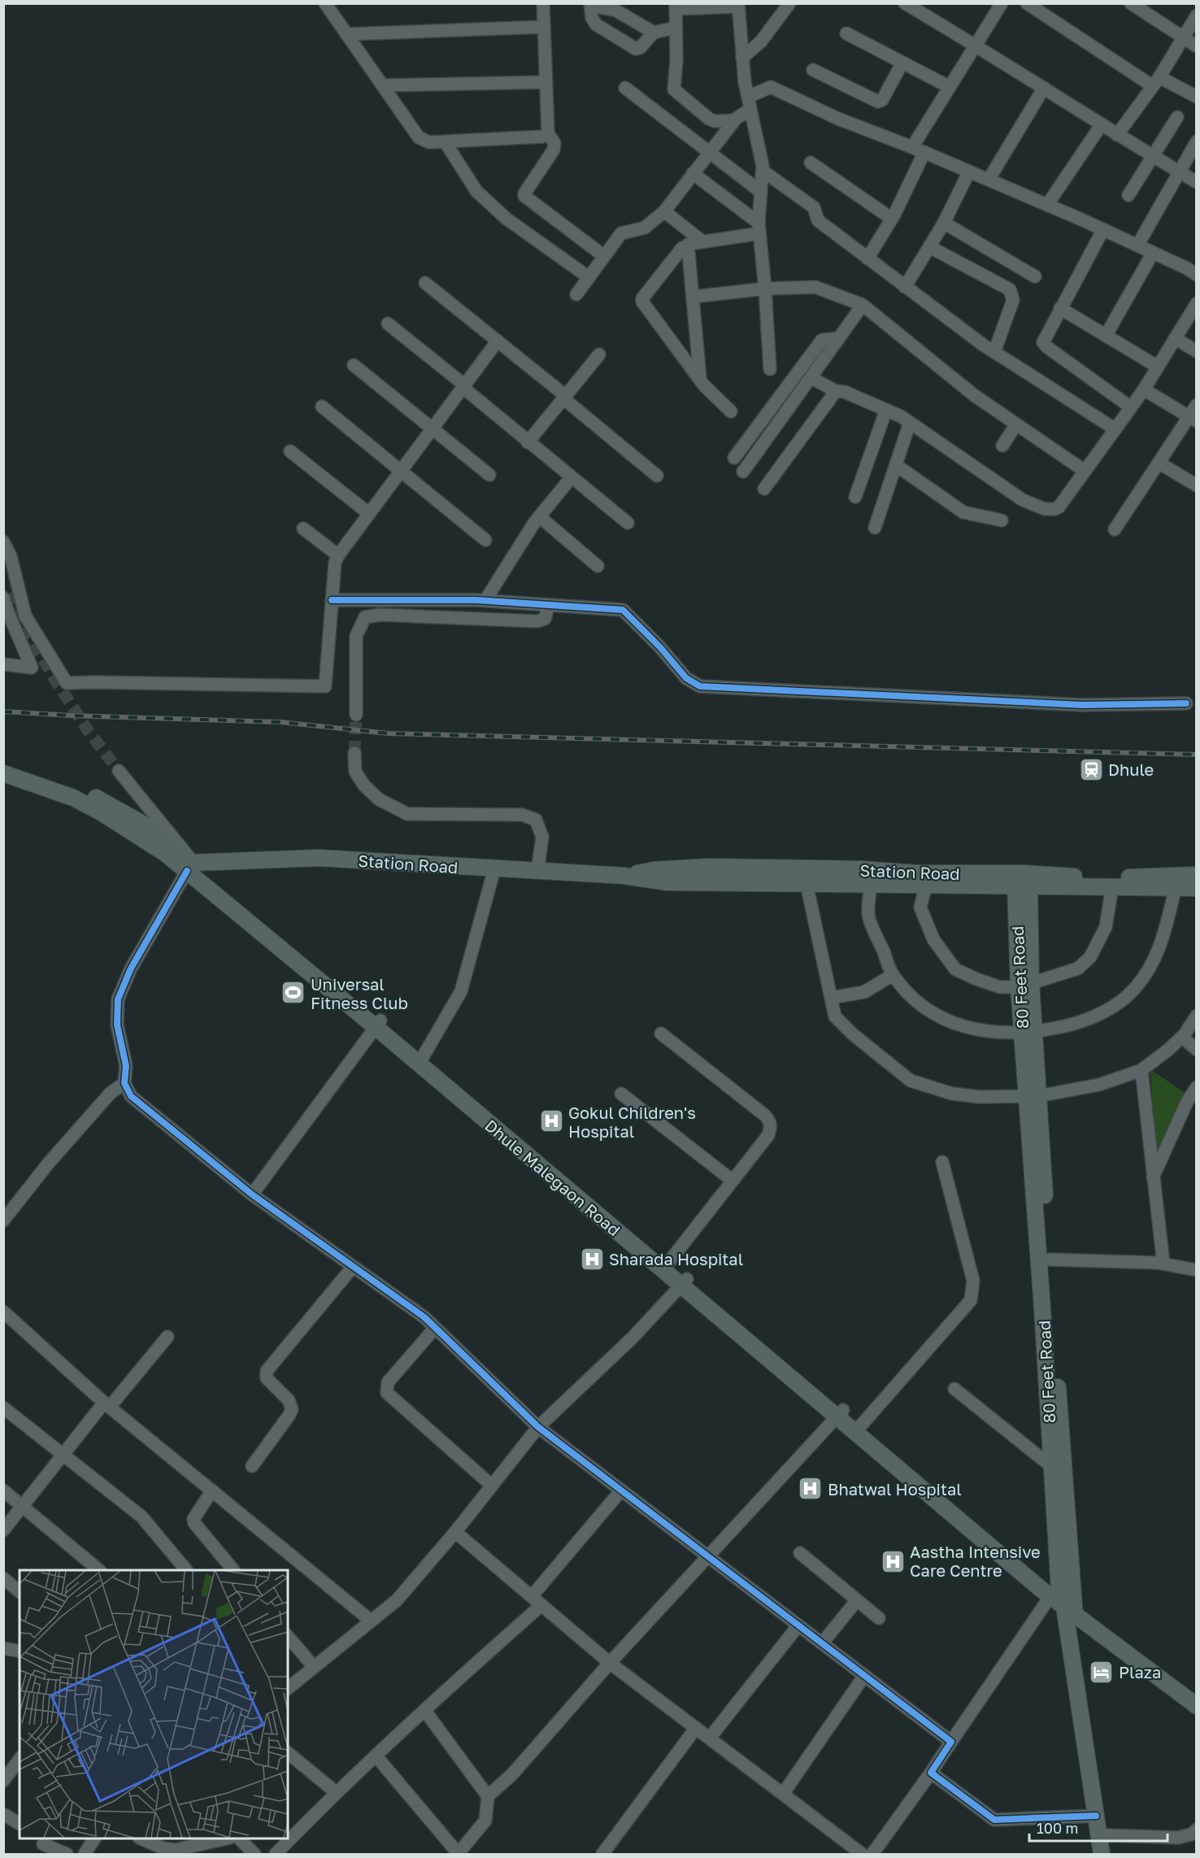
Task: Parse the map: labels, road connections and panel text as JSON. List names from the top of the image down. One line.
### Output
{"streets":{"main road":["Station Road","80 Feet Road","Dhule Malegaon Road"]},"crossings":[["Station Road","80 Feet Road"],["Station Road","Dhule Malegaon Road"],["80 Feet Road","Dhule Malegaon Road"]],"places":{"station":["Dhule"],"sports":["Universal Fitness Club"],"hospital":["Gokul Children's Hospital","Sharada Hospital","Bhatwal Hospital","Aastha Intensive Care Centre"],"hotel":["Plaza"]},"scale_bar":"100 m"}
